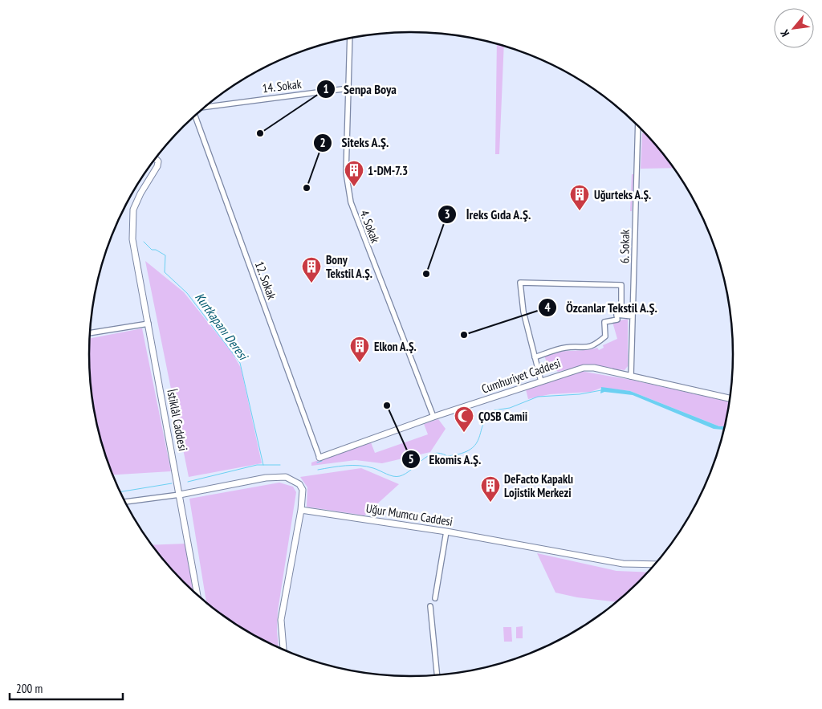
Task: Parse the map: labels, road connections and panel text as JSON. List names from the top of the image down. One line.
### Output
{"streets":{"street":["14. Sokak","4. Sokak","6. Sokak","12. Sokak","Cumhuriyet Caddesi","İstiklâl Caddesi","Uğur Mumcu Caddesi"]},"crossings":[["14. Sokak","4. Sokak"],["4. Sokak","Cumhuriyet Caddesi"],["6. Sokak","Cumhuriyet Caddesi"],["12. Sokak","Cumhuriyet Caddesi"]],"water":["Kurtkapanı Deresi"],"places":{"other":["Senpa Boya","Siteks A.Ş.","İreks Gıda A.Ş.","Özcanlar Tekstil A.Ş.","Ekomis A.Ş."],"building":["1-DM-7.3","Uğurteks A.Ş.","Bony Tekstil A.Ş.","Elkon A.Ş.","DeFacto Kapaklı Lojistik Merkezi"],"mosque":["ÇOSB Camii"]},"scale_bar":"200 m","north":"bottom left"}
